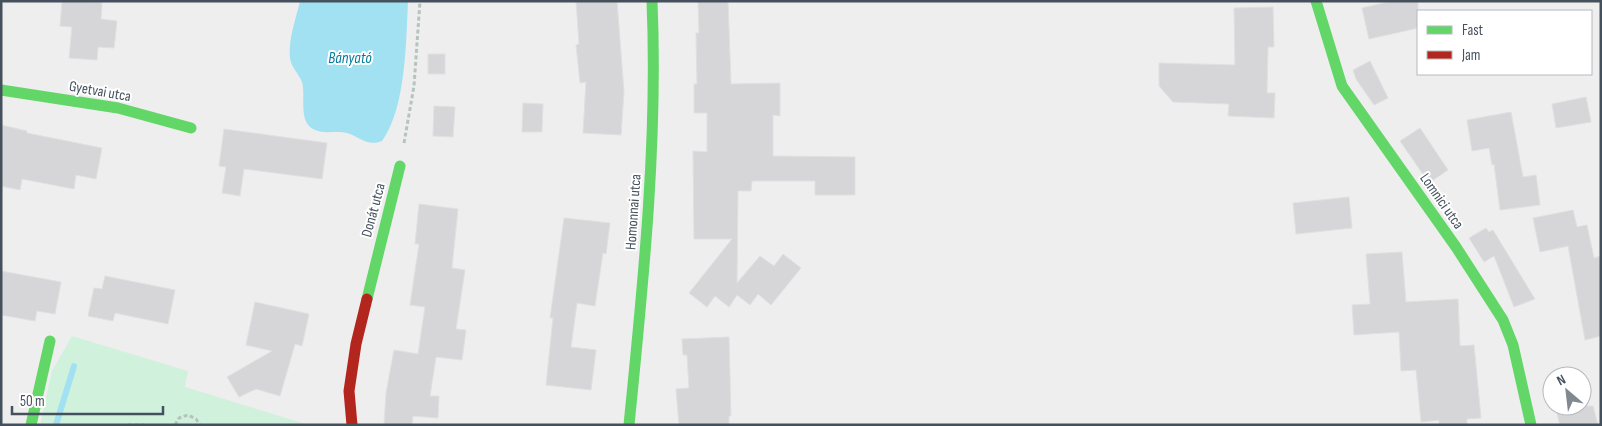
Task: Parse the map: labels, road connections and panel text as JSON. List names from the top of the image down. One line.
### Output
{"streets":{"street":["Gyetvai utca","Lomnici utca","Donát utca","Homonnai utca"]},"water":["Bányató"],"legend":["Fast","Jam"],"scale_bar":"50 m","north":"top left"}
